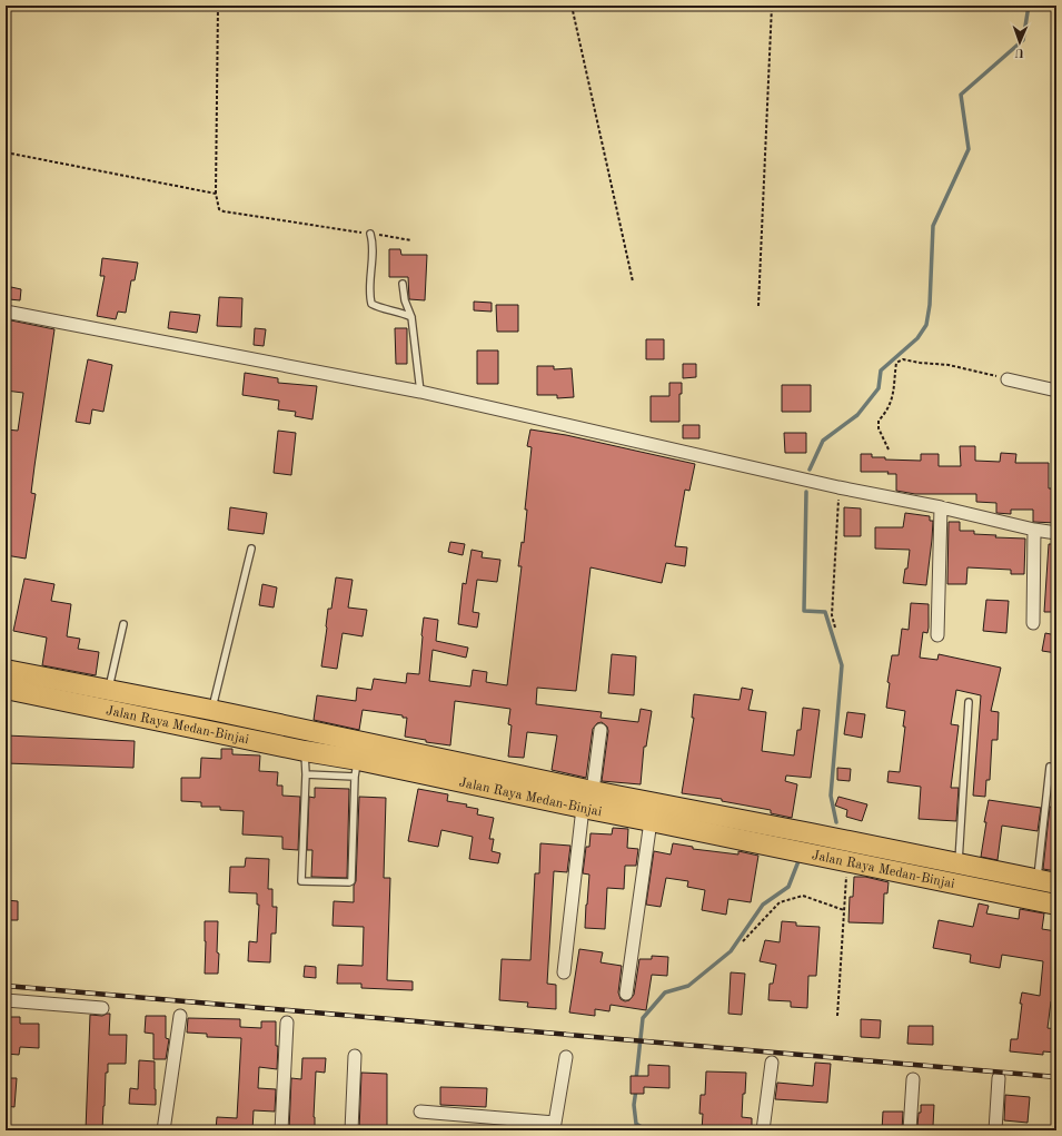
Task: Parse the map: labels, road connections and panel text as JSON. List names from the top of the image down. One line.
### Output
{"streets":{"main road":["Jalan Raya Medan-Binjai"]},"north":"bottom"}
